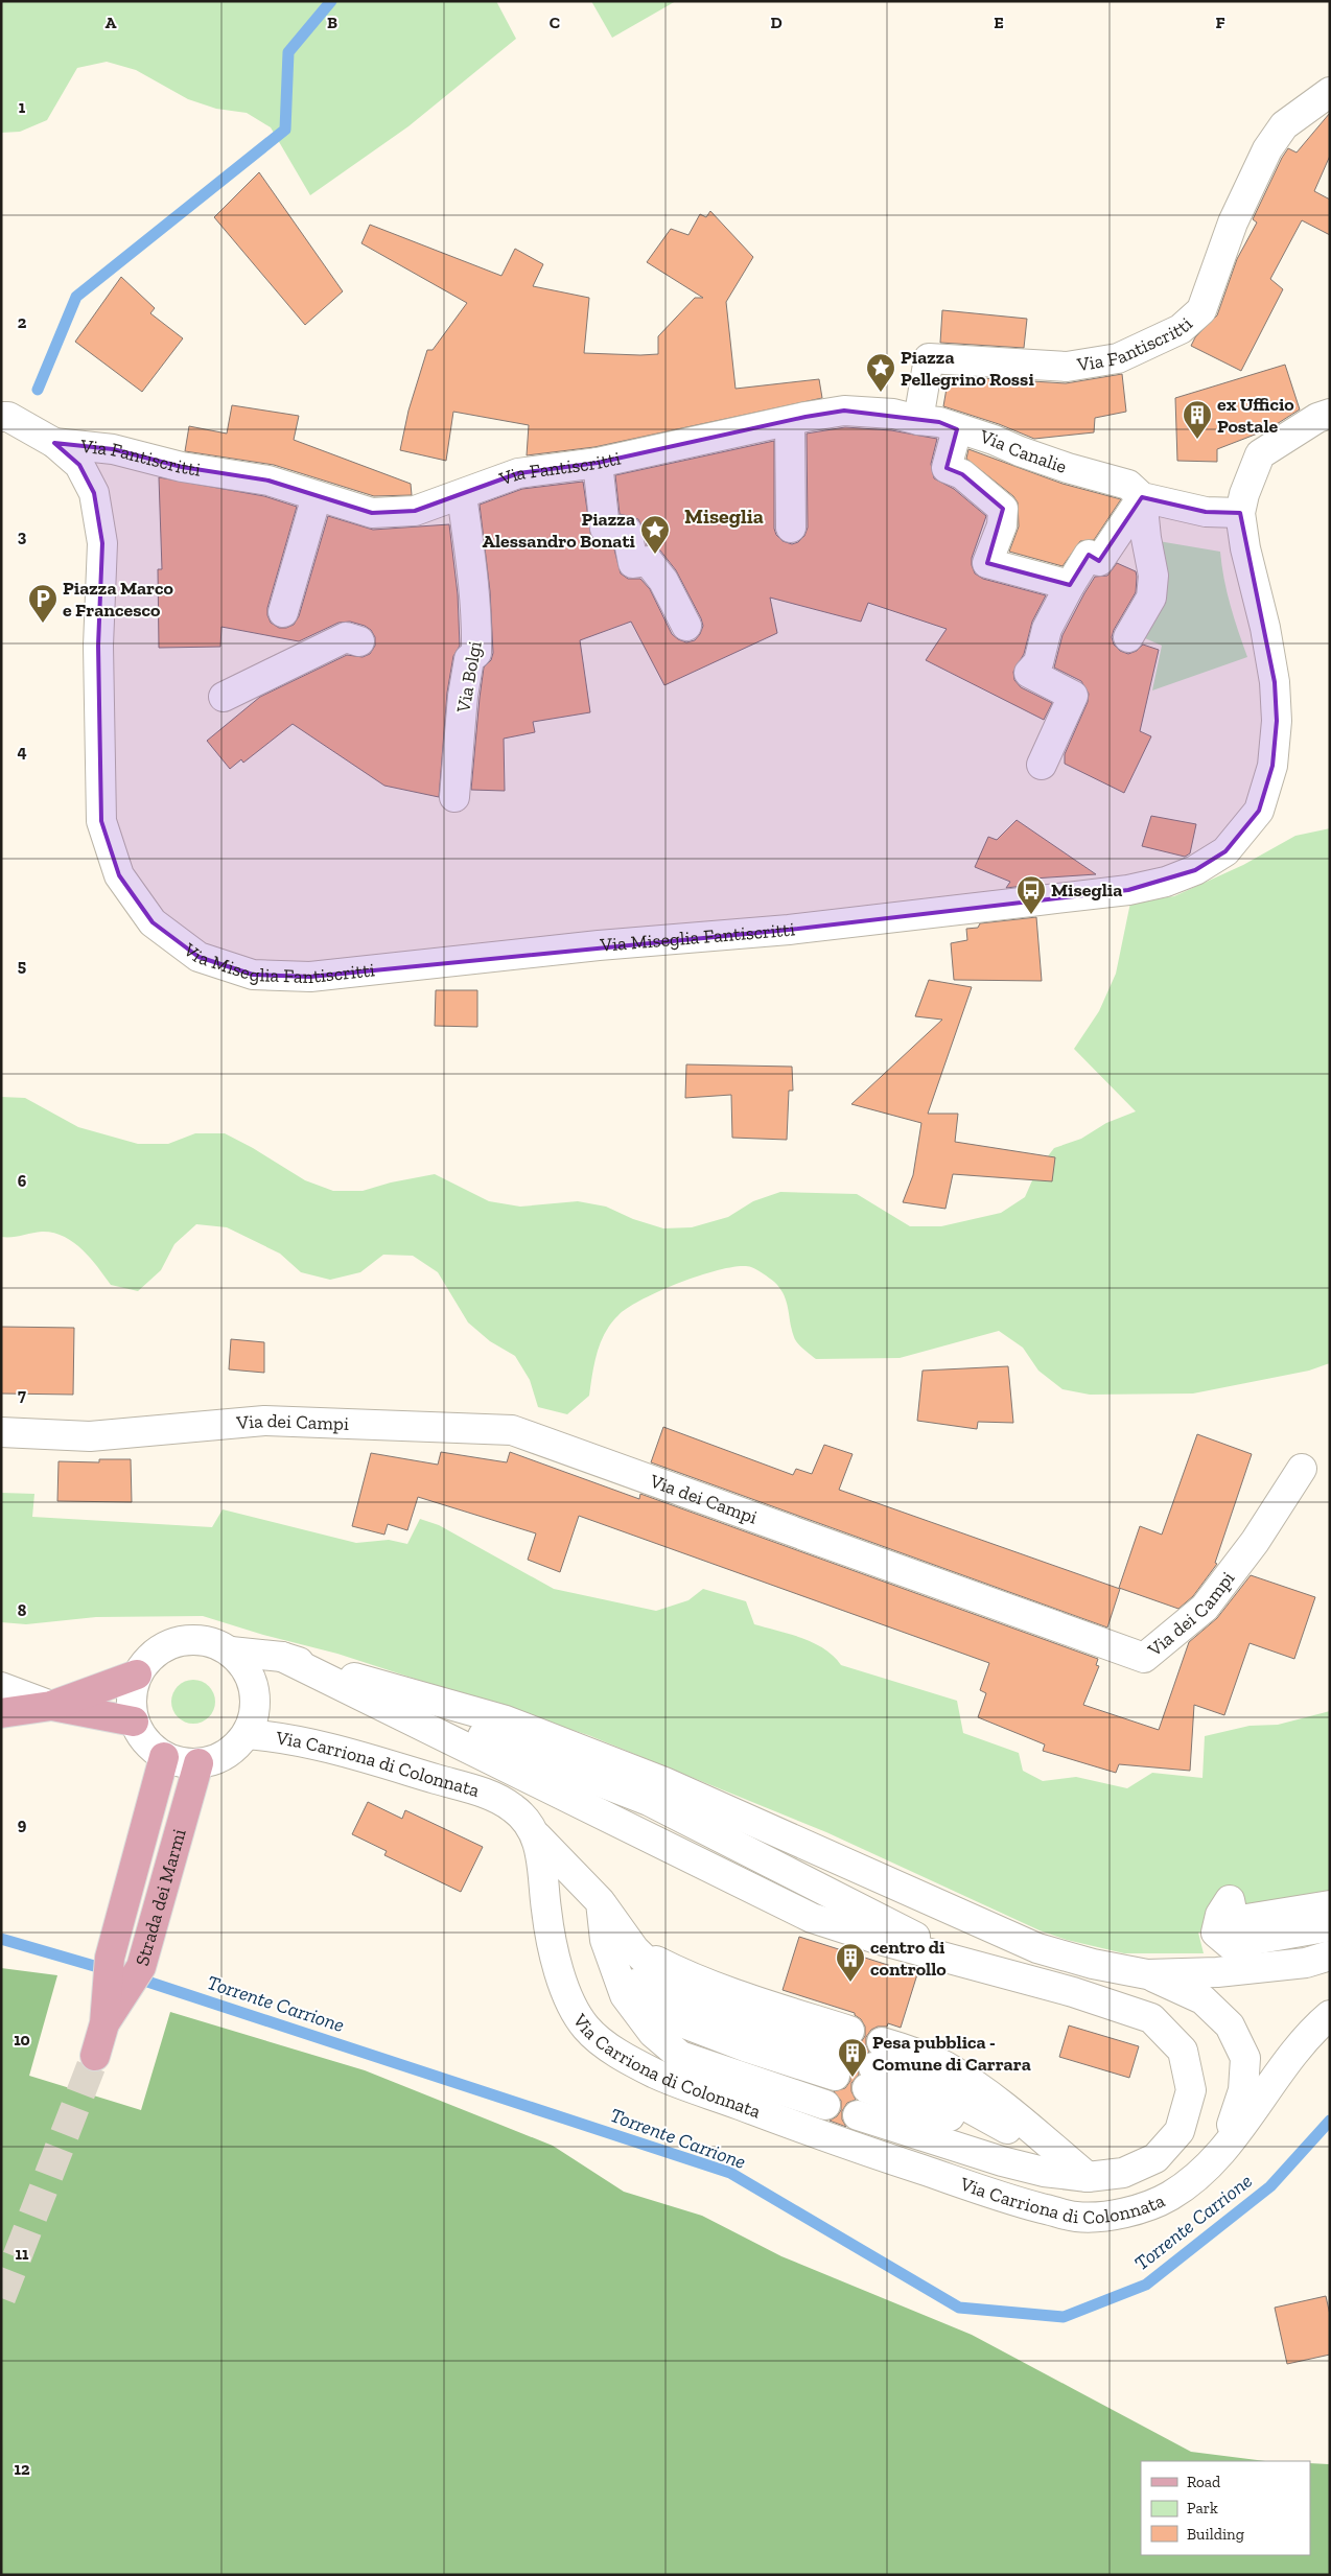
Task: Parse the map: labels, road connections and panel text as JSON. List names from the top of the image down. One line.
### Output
{"streets":{"main road":["Via Carriona di Colonnata","Strada dei Marmi"],"street":["Via Fantiscritti","Via Canalie","Via Bolgi","Via Miseglia Fantiscritti","Via dei Campi"]},"crossings":[["Via Fantiscritti","Via Canalie"],["Via Fantiscritti","Via Bolgi"],["Via Fantiscritti","Via Miseglia Fantiscritti"],["Via Canalie","Via Miseglia Fantiscritti"],["Via Carriona di Colonnata","Strada dei Marmi"]],"districts":["Miseglia"],"water":["Torrente Carrione"],"places":{"place":["Piazza Pellegrino Rossi","Piazza Alessandro Bonati"],"building":["ex Ufficio Postale","centro di controllo","Pesa pubblica - Comune di Carrara"],"parking":["Piazza Marco e Francesco"],"bus stop":["Miseglia"]},"legend":["Road","Park","Building"],"grid":{"columns":["A","B","C","D","E","F"],"rows":["1","2","3","4","5","6","7","8","9","10","11","12"]}}
